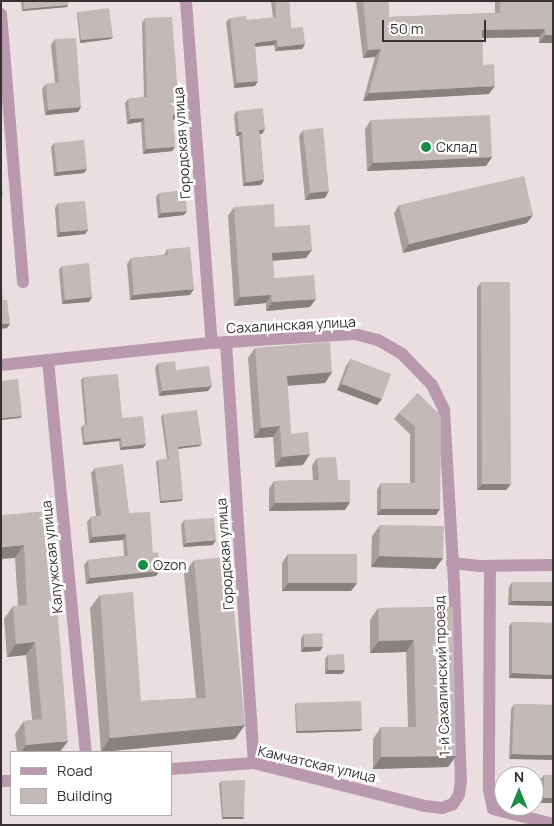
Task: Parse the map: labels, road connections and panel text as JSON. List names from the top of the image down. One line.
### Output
{"streets":{"street":["Городская улица","Сахалинская улица","Калужская улица","1-й Сахалинский проезд","Камчатская улица"]},"crossings":[["Городская улица","Сахалинская улица"],["Городская улица","Камчатская улица"],["Сахалинская улица","Калужская улица"],["Сахалинская улица","1-й Сахалинский проезд"],["1-й Сахалинский проезд","Камчатская улица"]],"places":["Склад","Ozon"],"legend":["Road","Building"],"scale_bar":"50 m","north":"top"}
